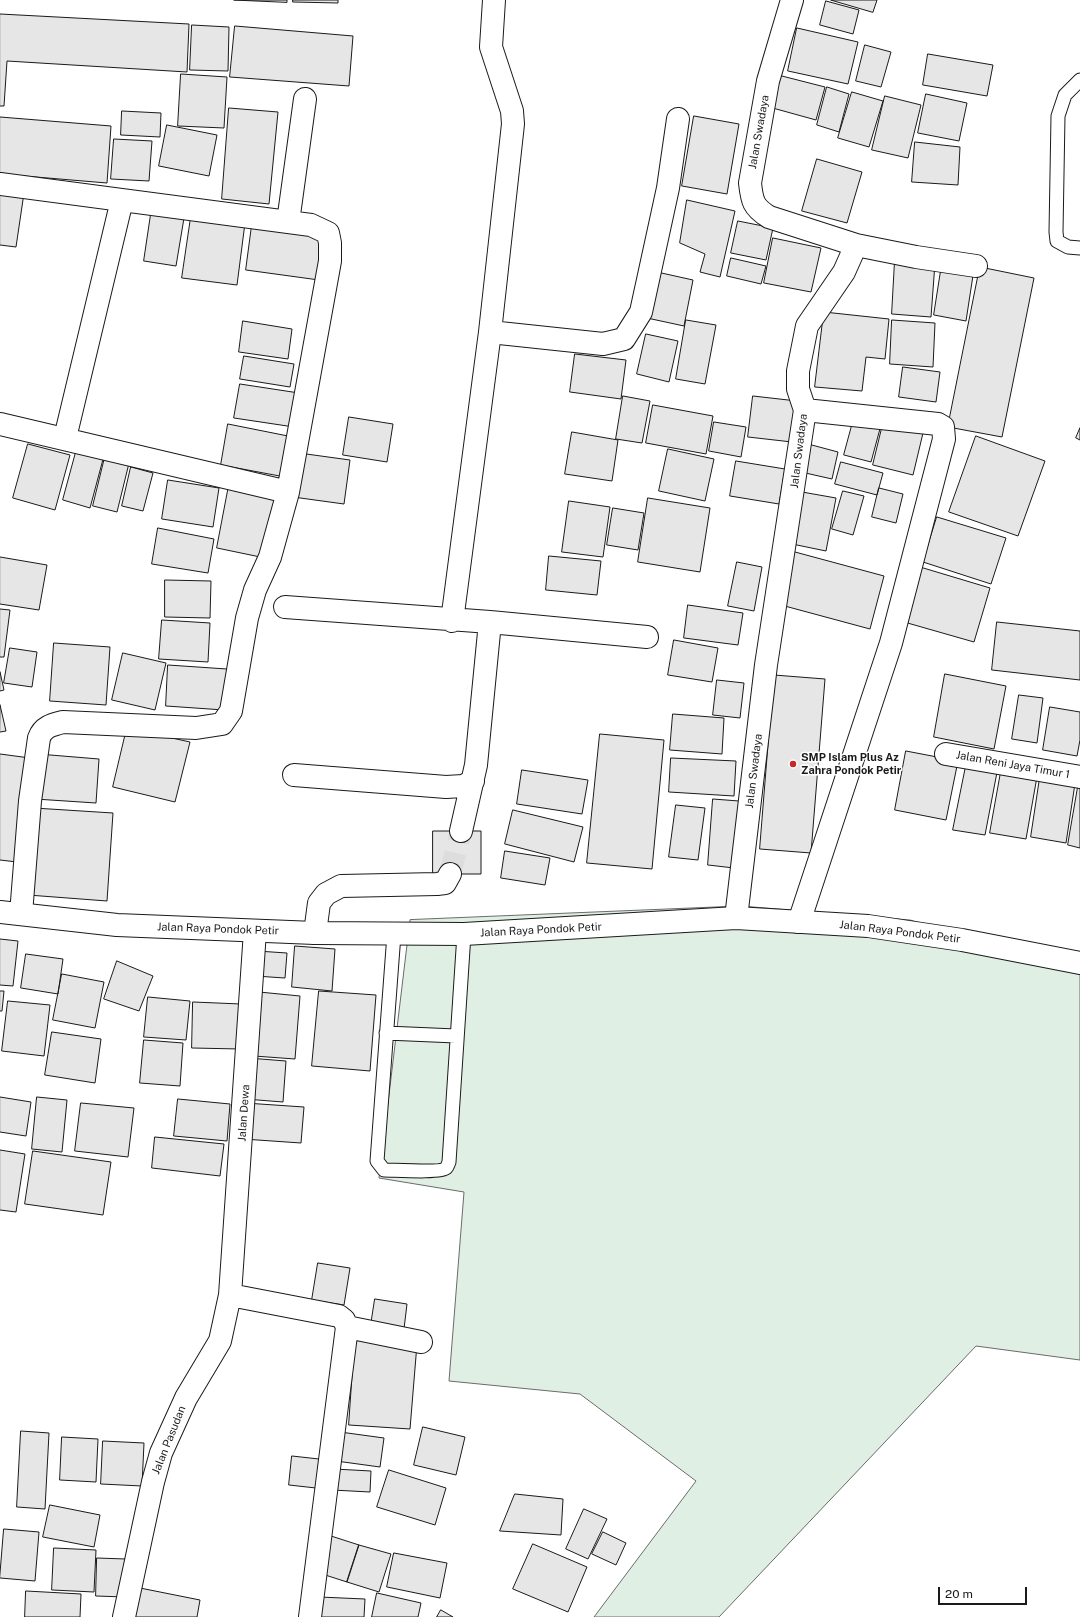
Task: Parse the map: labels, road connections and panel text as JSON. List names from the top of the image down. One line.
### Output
{"streets":{"street":["Jalan Swadaya","Jalan Reni Jaya Timur 1","Jalan Raya Pondok Petir","Jalan Dewa","Jalan Pasudan"]},"crossings":[["Jalan Swadaya","Jalan Raya Pondok Petir"],["Jalan Raya Pondok Petir","Jalan Dewa"],["Jalan Dewa","Jalan Pasudan"]],"places":["SMP Islam Plus Az Zahra Pondok Petir"],"scale_bar":"20 m"}
